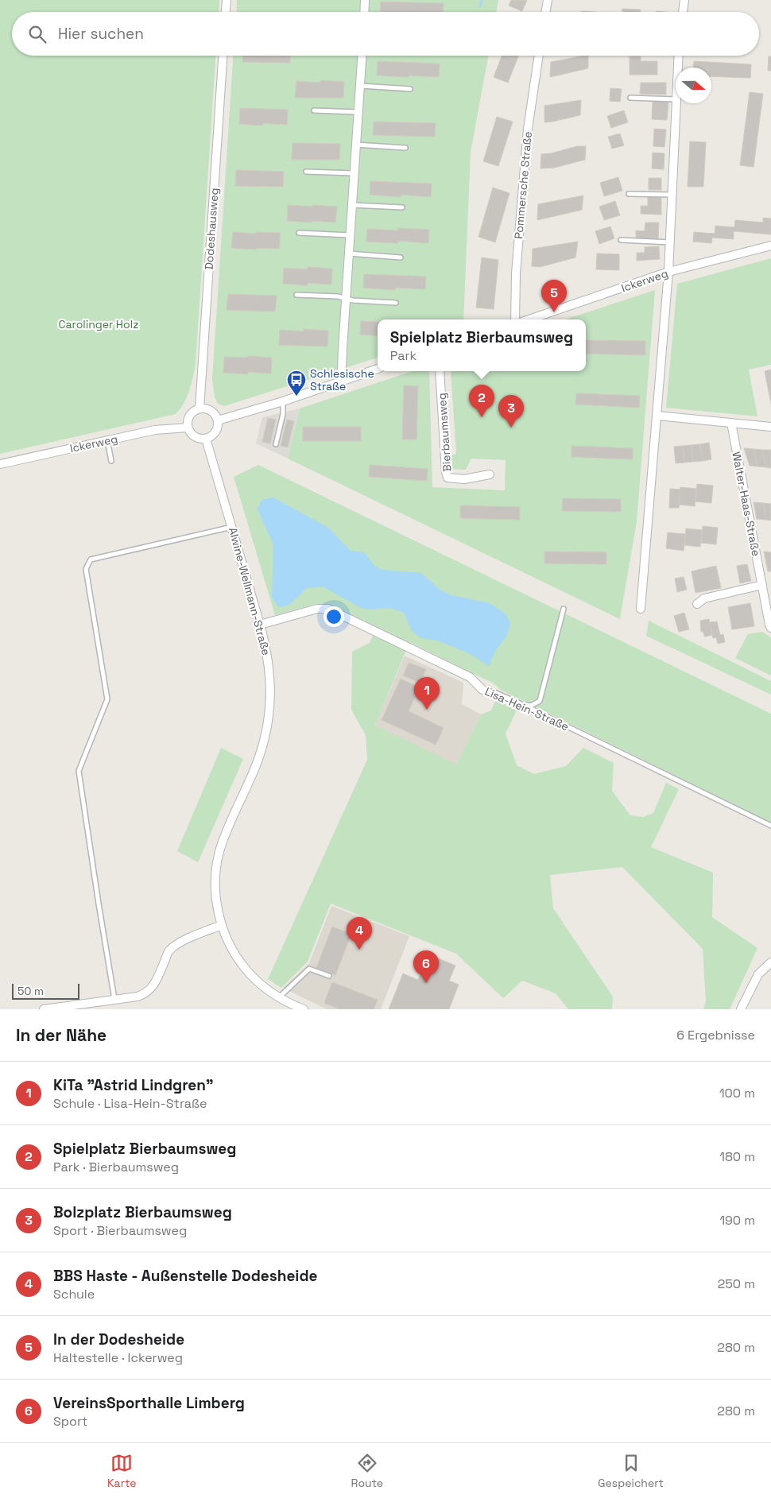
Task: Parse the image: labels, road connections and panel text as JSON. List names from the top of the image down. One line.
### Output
{"streets":{"street":["Pommersche Straße","Dodeshausweg","Ickerweg","Bierbaumsweg","Walter-Haas-Straße","Alwine-Wellmann-Straße","Lisa-Hein-Straße"]},"crossings":[["Dodeshausweg","Ickerweg"],["Dodeshausweg","Alwine-Wellmann-Straße"],["Ickerweg","Alwine-Wellmann-Straße"],["Alwine-Wellmann-Straße","Lisa-Hein-Straße"]],"parks":["Carolinger Holz"],"places":{"bus stop":["Schlesische Straße"]},"scale_bar":"50 m","north":"right","page":{"search":"Hier suchen","pins":["5","2","3","1","4","6"],"popup":["Spielplatz Bierbaumsweg","Park"],"scale":"50 m","heading":["In der Nähe","6 Ergebnisse"],"list":[{"mark":"1","name":"KiTa \"Astrid Lindgren\"","note":"Schule · Lisa-Hein-Straße","value":"100 m"},{"mark":"2","name":"Spielplatz Bierbaumsweg","note":"Park · Bierbaumsweg","value":"180 m"},{"mark":"3","name":"Bolzplatz Bierbaumsweg","note":"Sport · Bierbaumsweg","value":"190 m"},{"mark":"4","name":"BBS Haste - Außenstelle Dodesheide","note":"Schule","value":"250 m"},{"mark":"5","name":"In der Dodesheide","note":"Haltestelle · Ickerweg","value":"280 m"},{"mark":"6","name":"VereinsSporthalle Limberg","note":"Sport","value":"280 m"}],"nav":["Karte","Route","Gespeichert"]}}
